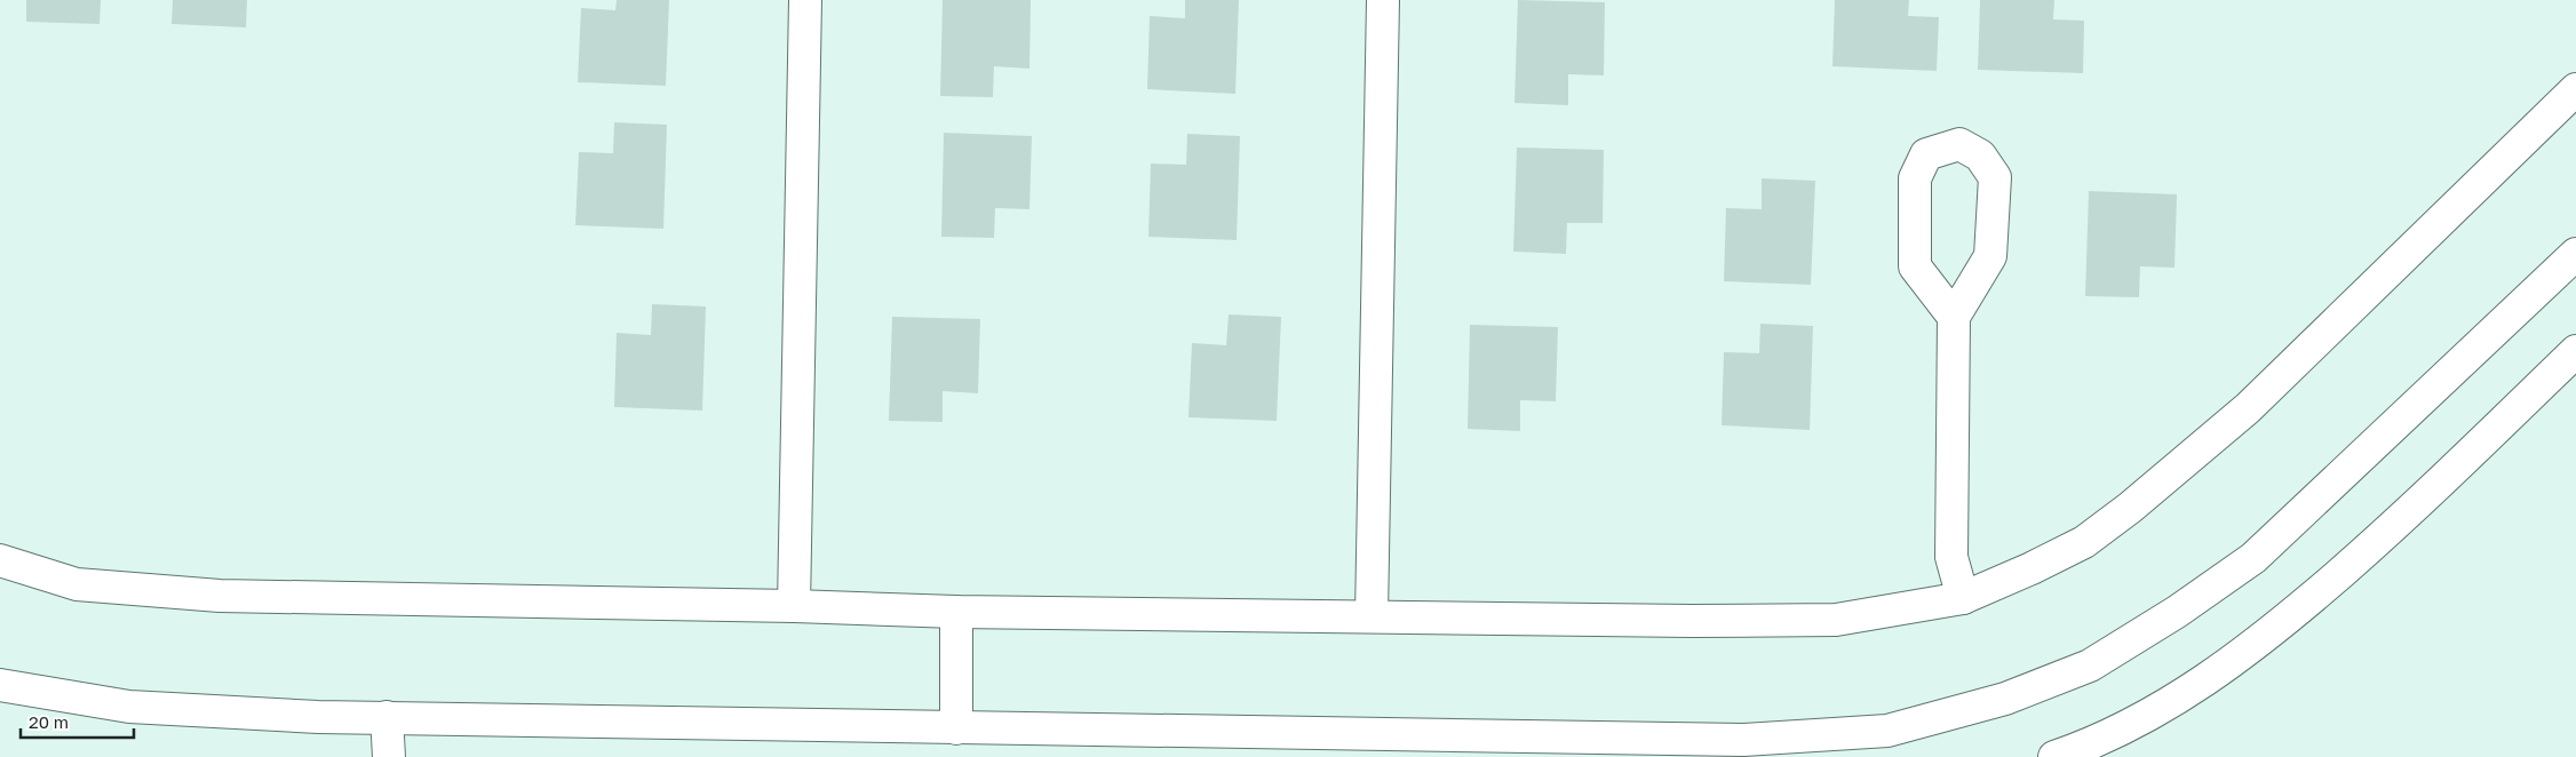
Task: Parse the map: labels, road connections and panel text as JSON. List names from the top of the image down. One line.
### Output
{"scale_bar":"20 m"}
